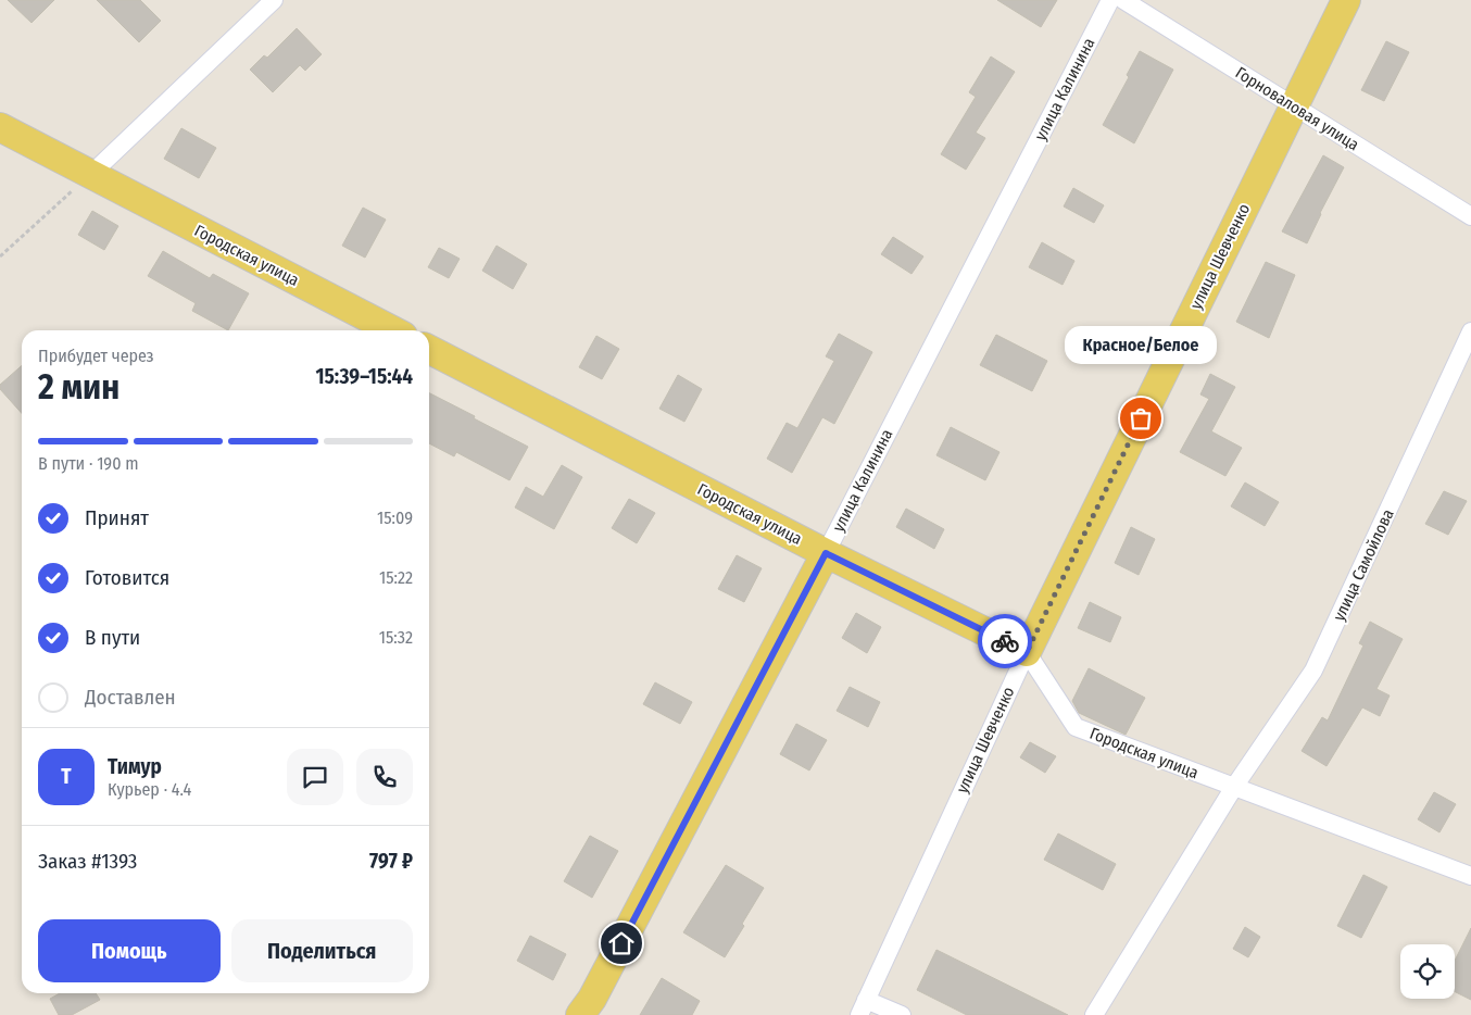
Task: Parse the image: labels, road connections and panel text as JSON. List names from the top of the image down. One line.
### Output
{"streets":{"main road":["улица Калинина","Городская улица","улица Шевченко"],"street":["Горноваловая улица","улица Самойлова"]},"crossings":[["улица Калинина","Городская улица"],["Горноваловая улица","улица Шевченко"],["Городская улица","улица Шевченко"],["Городская улица","улица Самойлова"]],"places":["Красное/Белое"],"page":{"bubble":"Красное/Белое","heading":["2 мин","Прибудет через","15:39–15:44"],"panel":["Тимур","Курьер · 4.4","Заказ #1393","797 ₽"],"bar":"В пути · 190 m","list":[["Принят","15:09"],["Готовится","15:22"],["В пути","15:32"],"Доставлен"],"round":"Т","buttons":["Помощь","Поделиться"]}}
